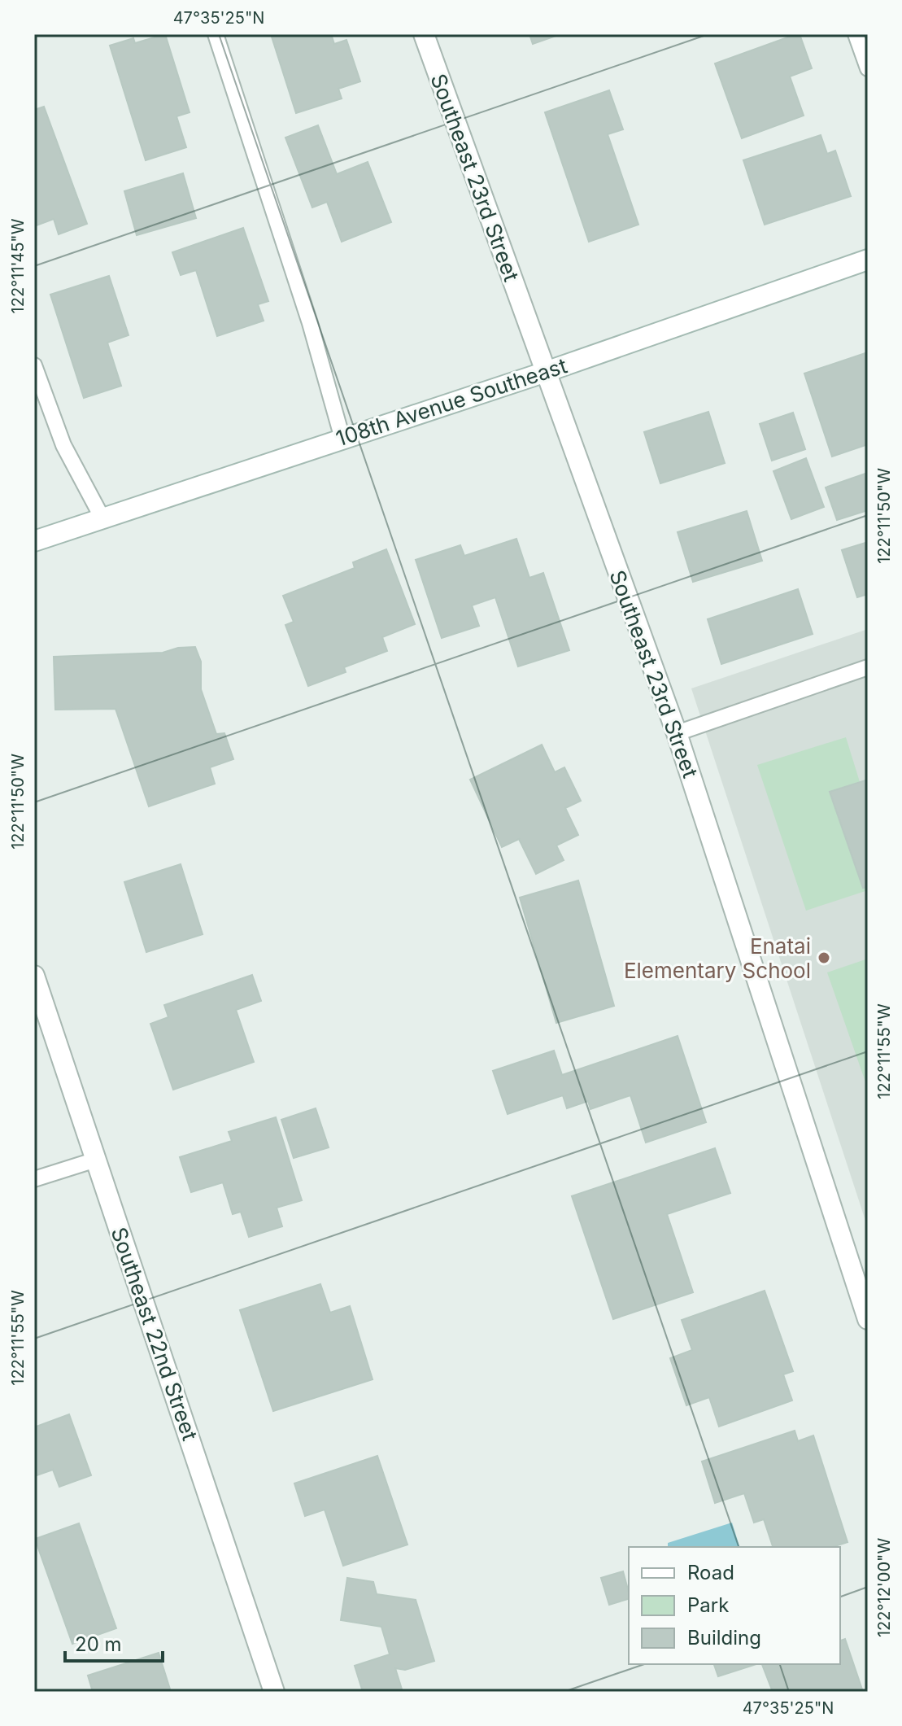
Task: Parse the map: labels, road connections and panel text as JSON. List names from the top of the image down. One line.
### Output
{"streets":{"street":["Southeast 23rd Street","108th Avenue Southeast","Southeast 22nd Street"]},"crossings":[["Southeast 23rd Street","108th Avenue Southeast"]],"places":["Enatai Elementary School"],"legend":["Road","Park","Building"],"scale_bar":"20 m","coordinates":["47°35'25\"N","122°11'45\"W","122°11'50\"W","122°11'55\"W","122°12'00\"W"]}
